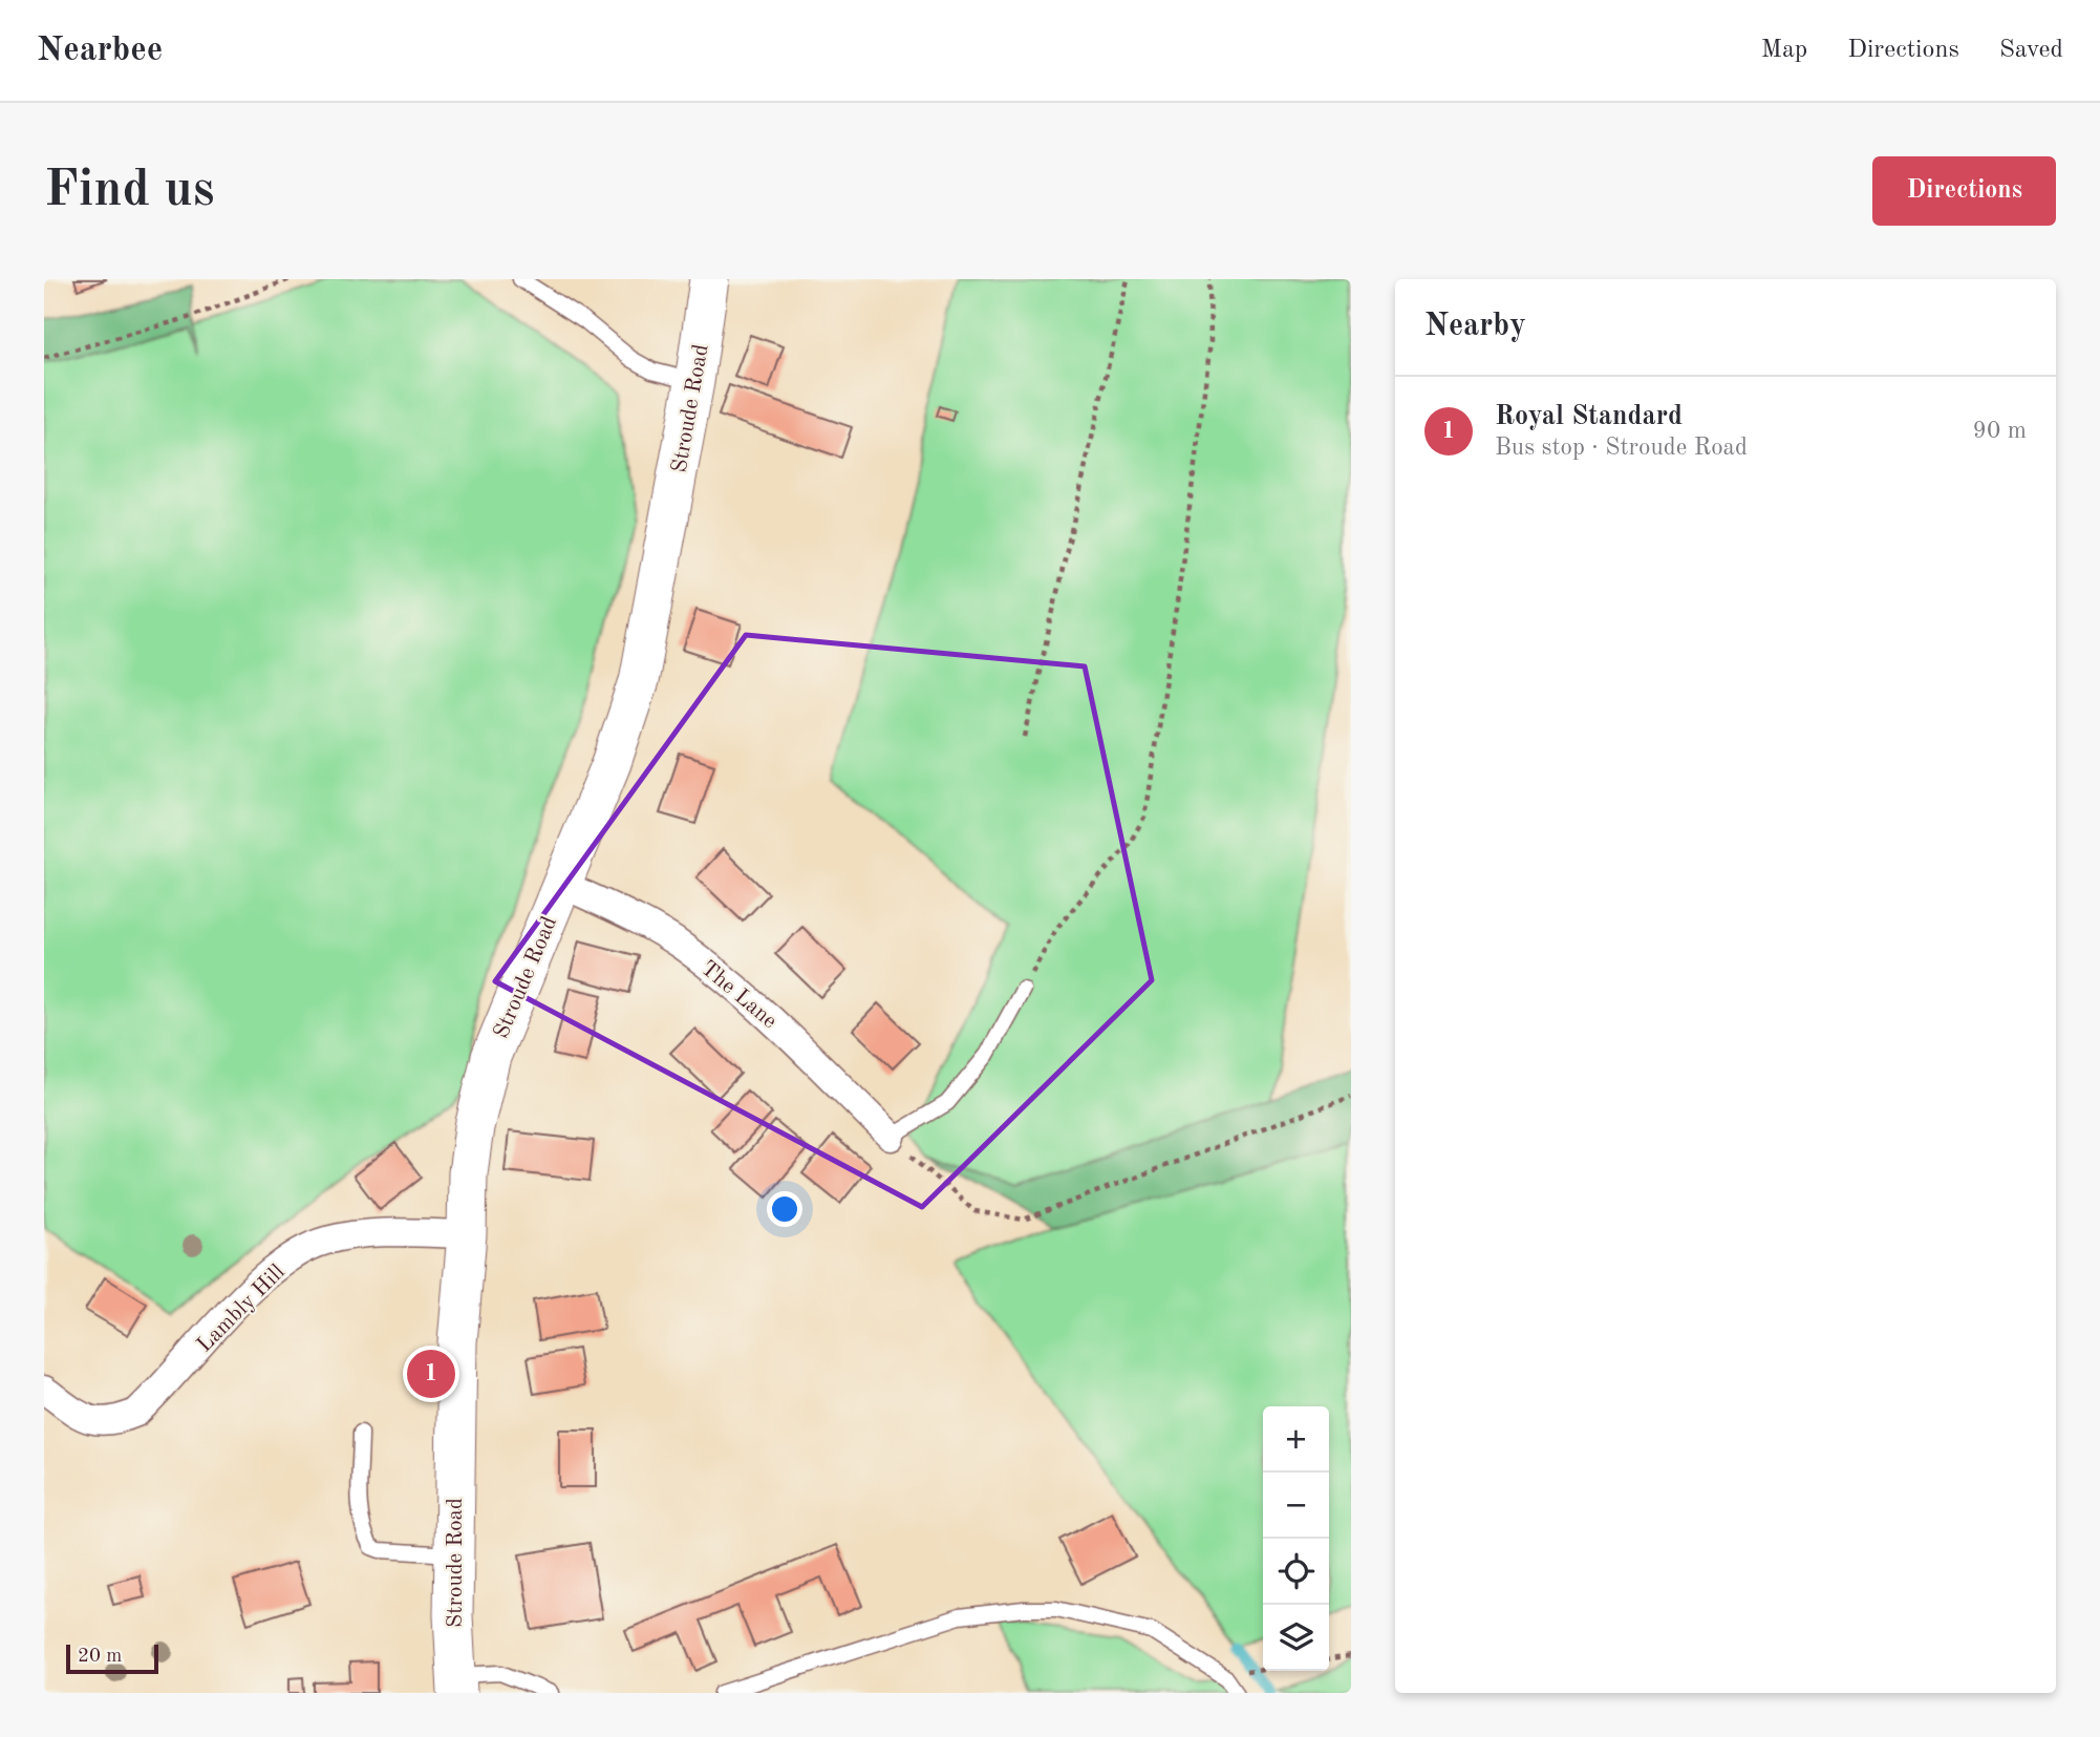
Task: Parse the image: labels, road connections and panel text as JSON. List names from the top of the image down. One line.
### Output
{"streets":{"street":["Stroude Road","The Lane","Lambly Hill"]},"crossings":[["Stroude Road","The Lane"],["Stroude Road","Lambly Hill"]],"scale_bar":"20 m","page":{"header":"Nearbee","nav":["Map","Directions","Saved"],"buttons":"Directions","title":"Find us","heading":"Nearby","list":[{"mark":"1","name":"Royal Standard","note":"Bus stop · Stroude Road","value":"90 m"}],"pins":"1","map_buttons":["+","−"],"scale":"20 m"}}
